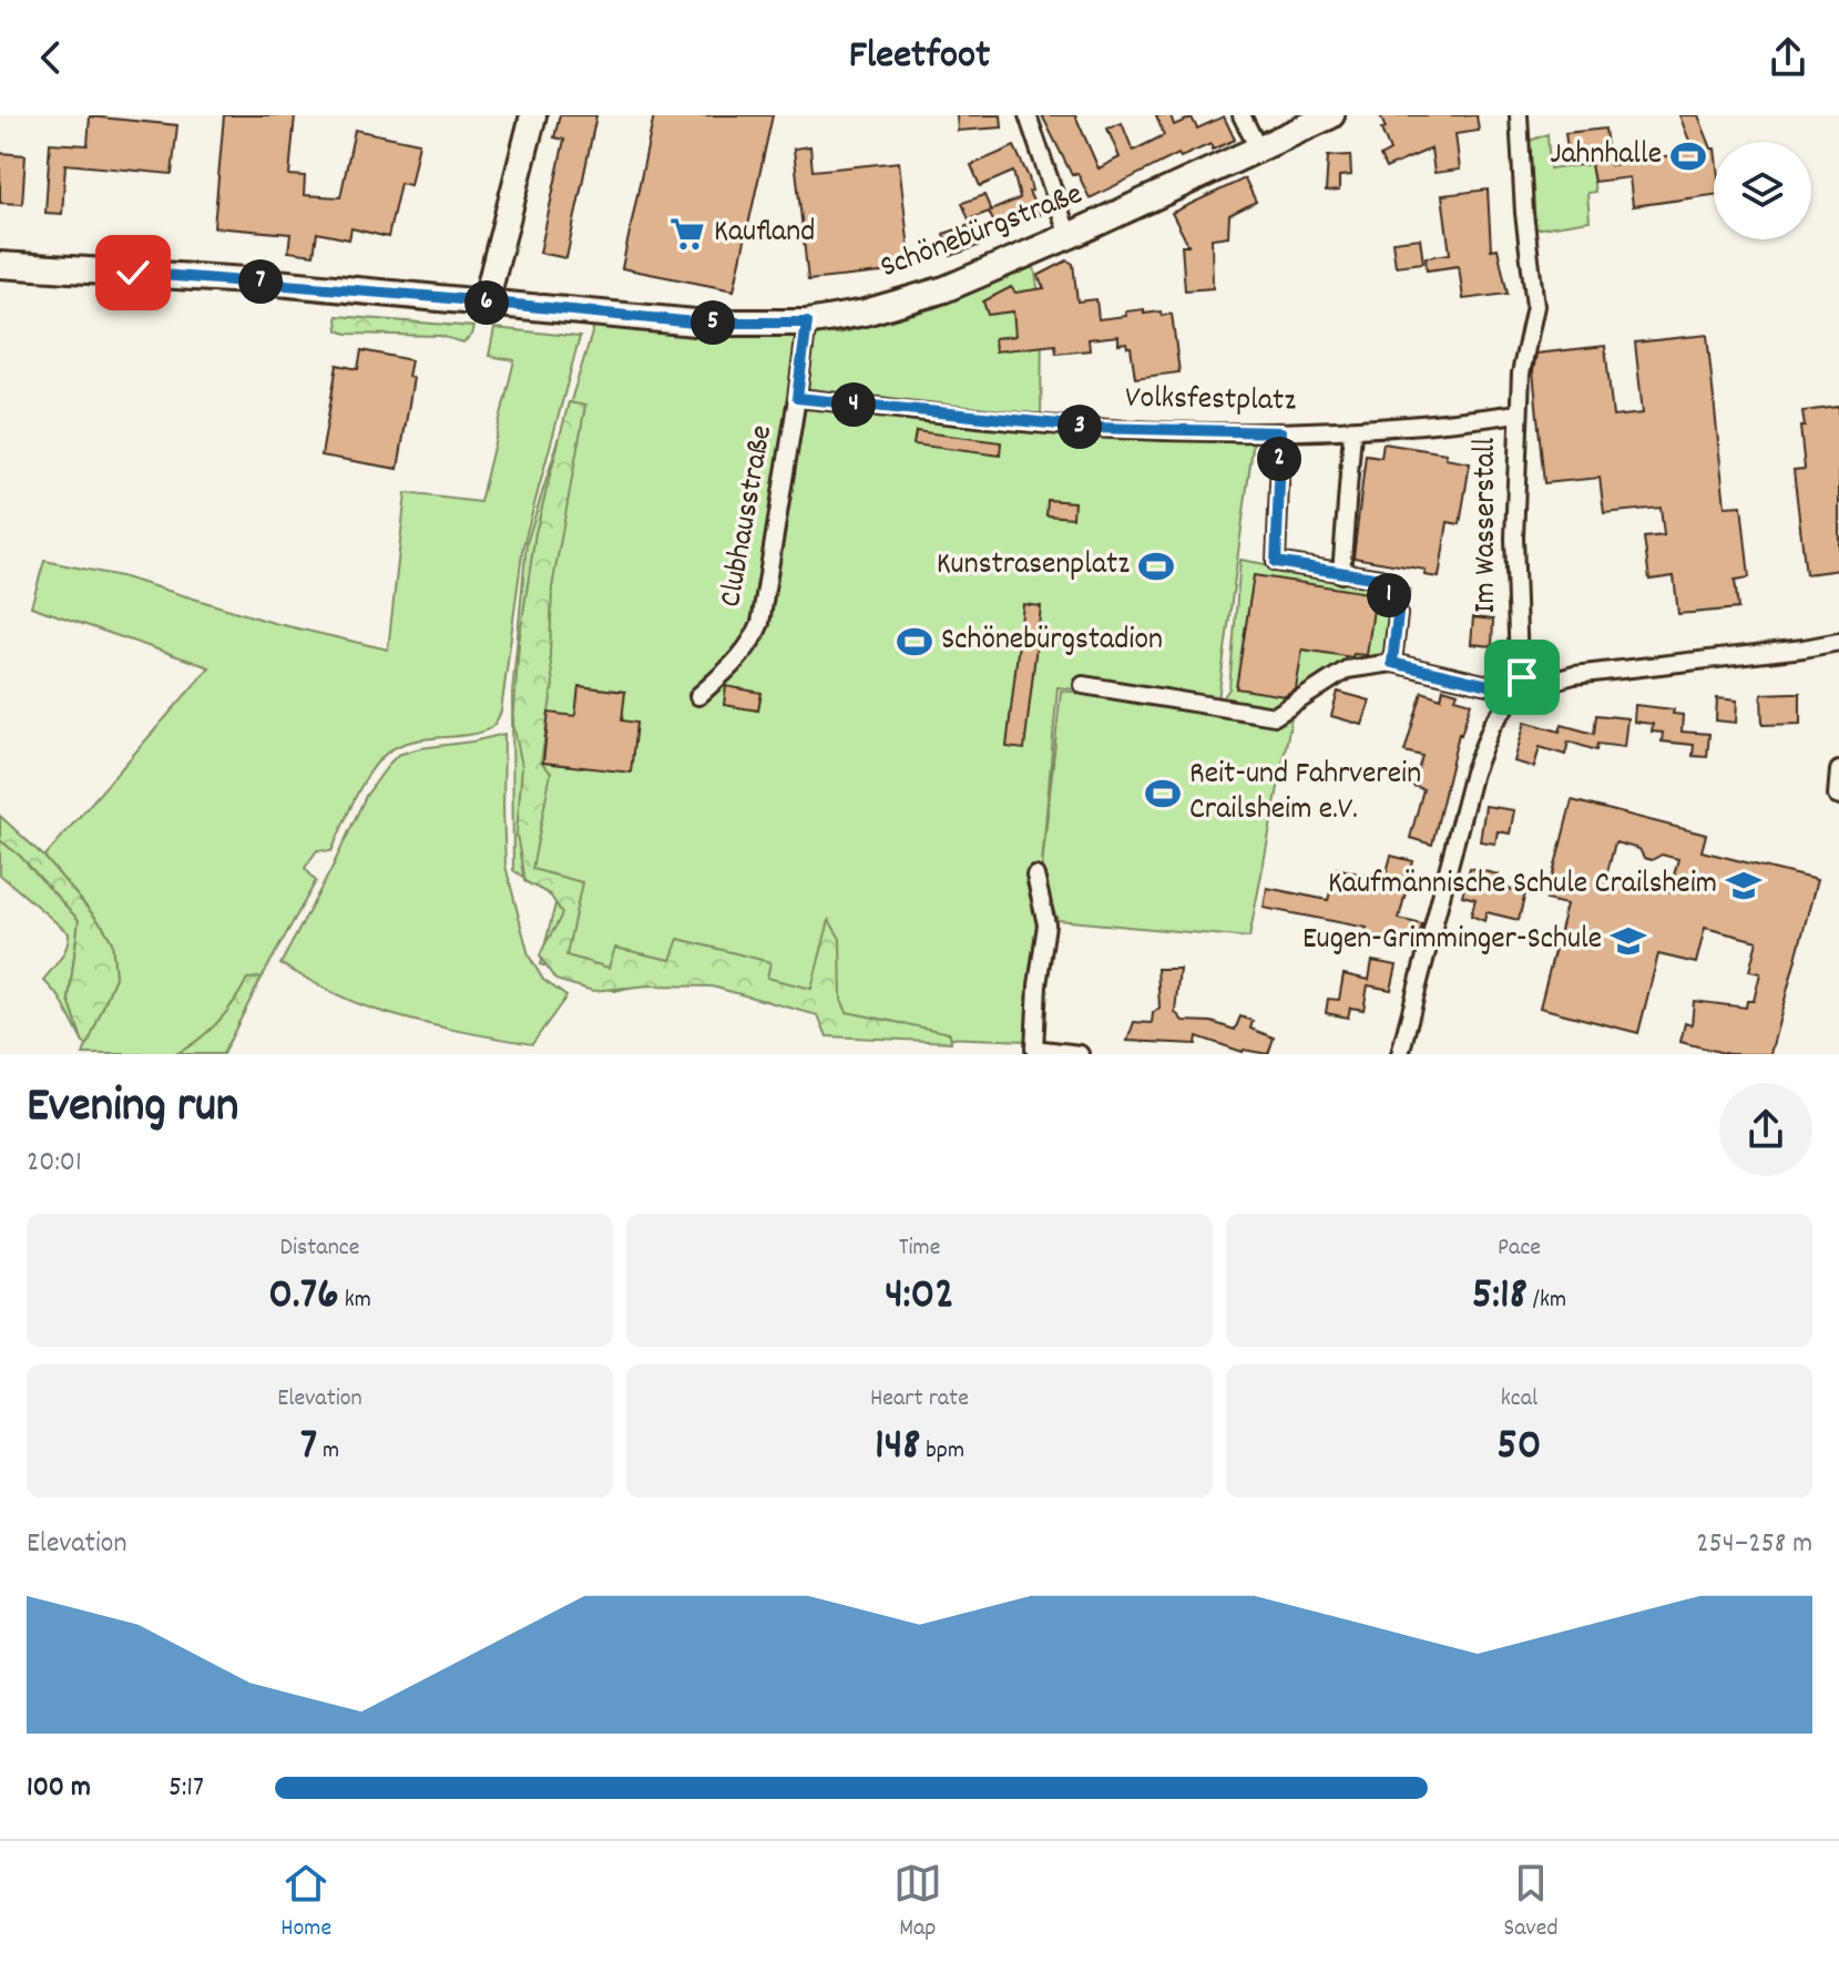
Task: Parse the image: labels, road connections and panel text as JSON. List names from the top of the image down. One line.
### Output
{"streets":{"main road":["Schönebürgstraße"],"street":["Volksfestplatz","Clubhausstraße","Im Wasserstall"]},"crossings":[["Schönebürgstraße","Clubhausstraße"],["Volksfestplatz","Clubhausstraße"],["Volksfestplatz","Im Wasserstall"]],"places":{"sports":["Jahnhalle","Kunstrasenplatz","Schönebürgstadion","Reit-und Fahrverein Crailsheim e.V."],"supermarket":["Kaufland"],"school or university":["Kaufmännische Schule Crailsheim","Eugen-Grimminger-Schule"]},"page":{"header":"Fleetfoot","pins":["7","6","5","4","3","2","1"],"heading":["Evening run","20:01"],"stats":[["Distance","0.76 km"],["Time","4:02"],["Pace","5:18 /km"],["Elevation","7 m"],["Heart rate","148 bpm"],["kcal","50"]],"chart":["Elevation","254–258 m"],"list":[{"name":"100 m","note":"5:17"}],"tabs":["Home","Map","Saved"]}}
